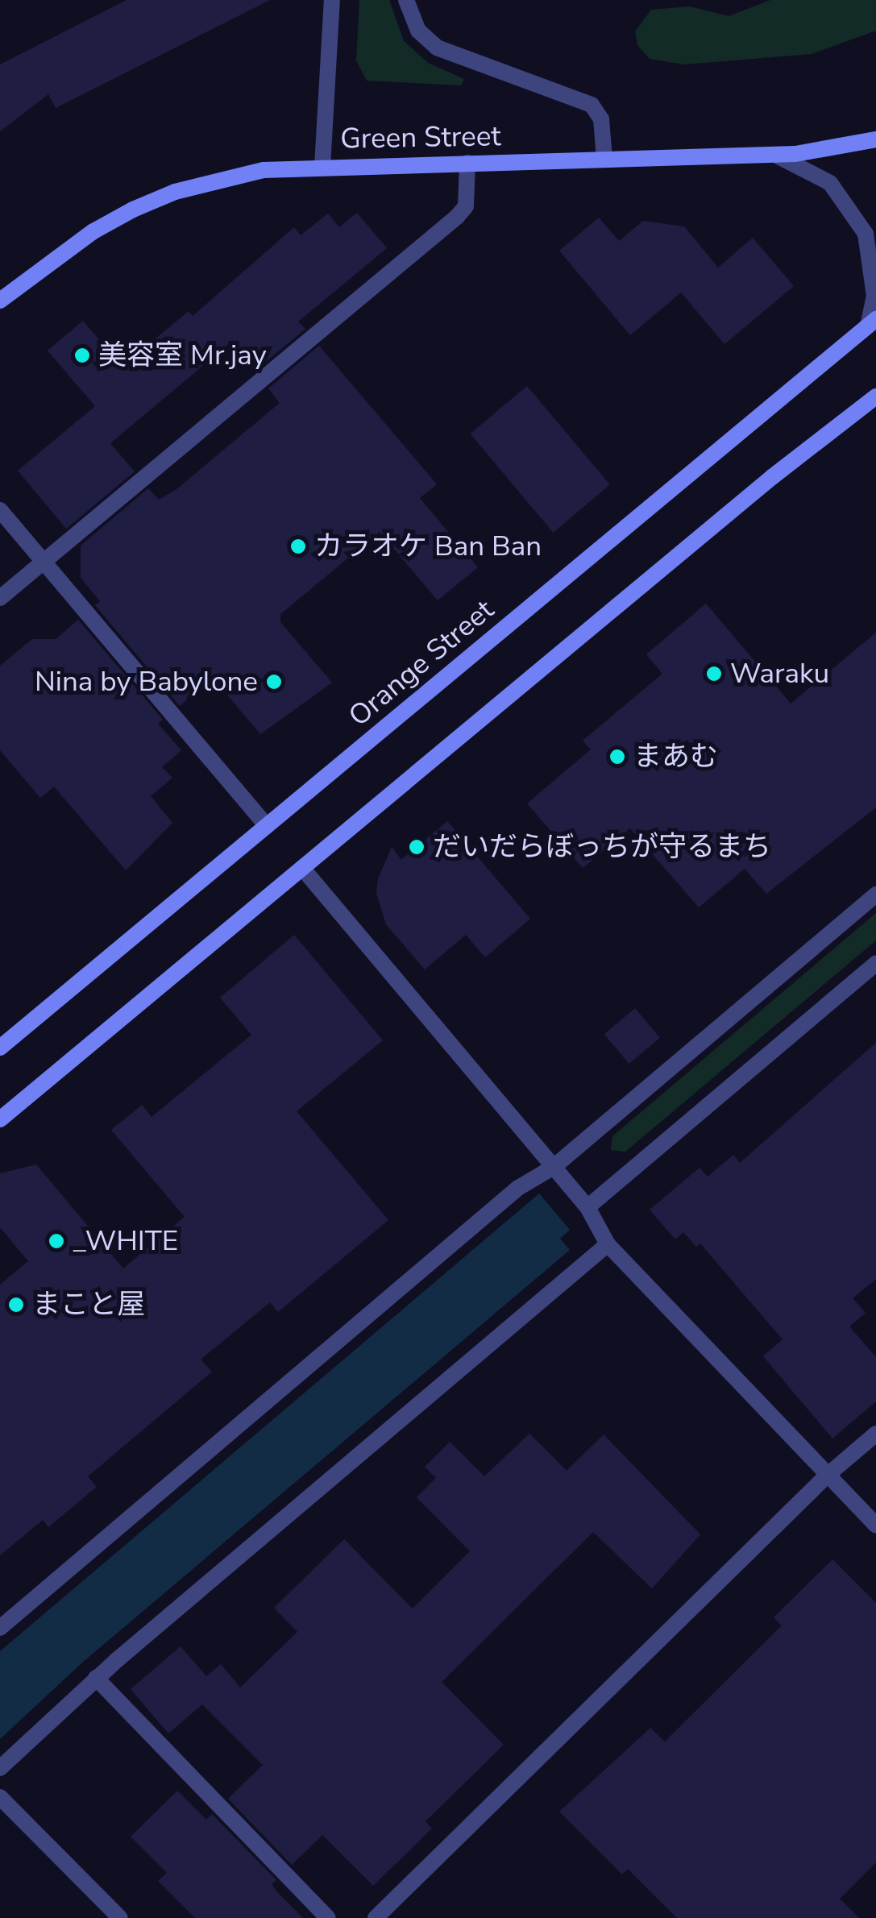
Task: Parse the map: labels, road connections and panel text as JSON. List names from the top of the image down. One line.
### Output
{"streets":{"street":["Green Street","Orange Street"]},"places":["美容室 Mr.jay","カラオケ Ban Ban","Waraku","Nina by Babylone","まあむ","だいだらぼっちが守るまち","_WHITE","まこと屋"]}
